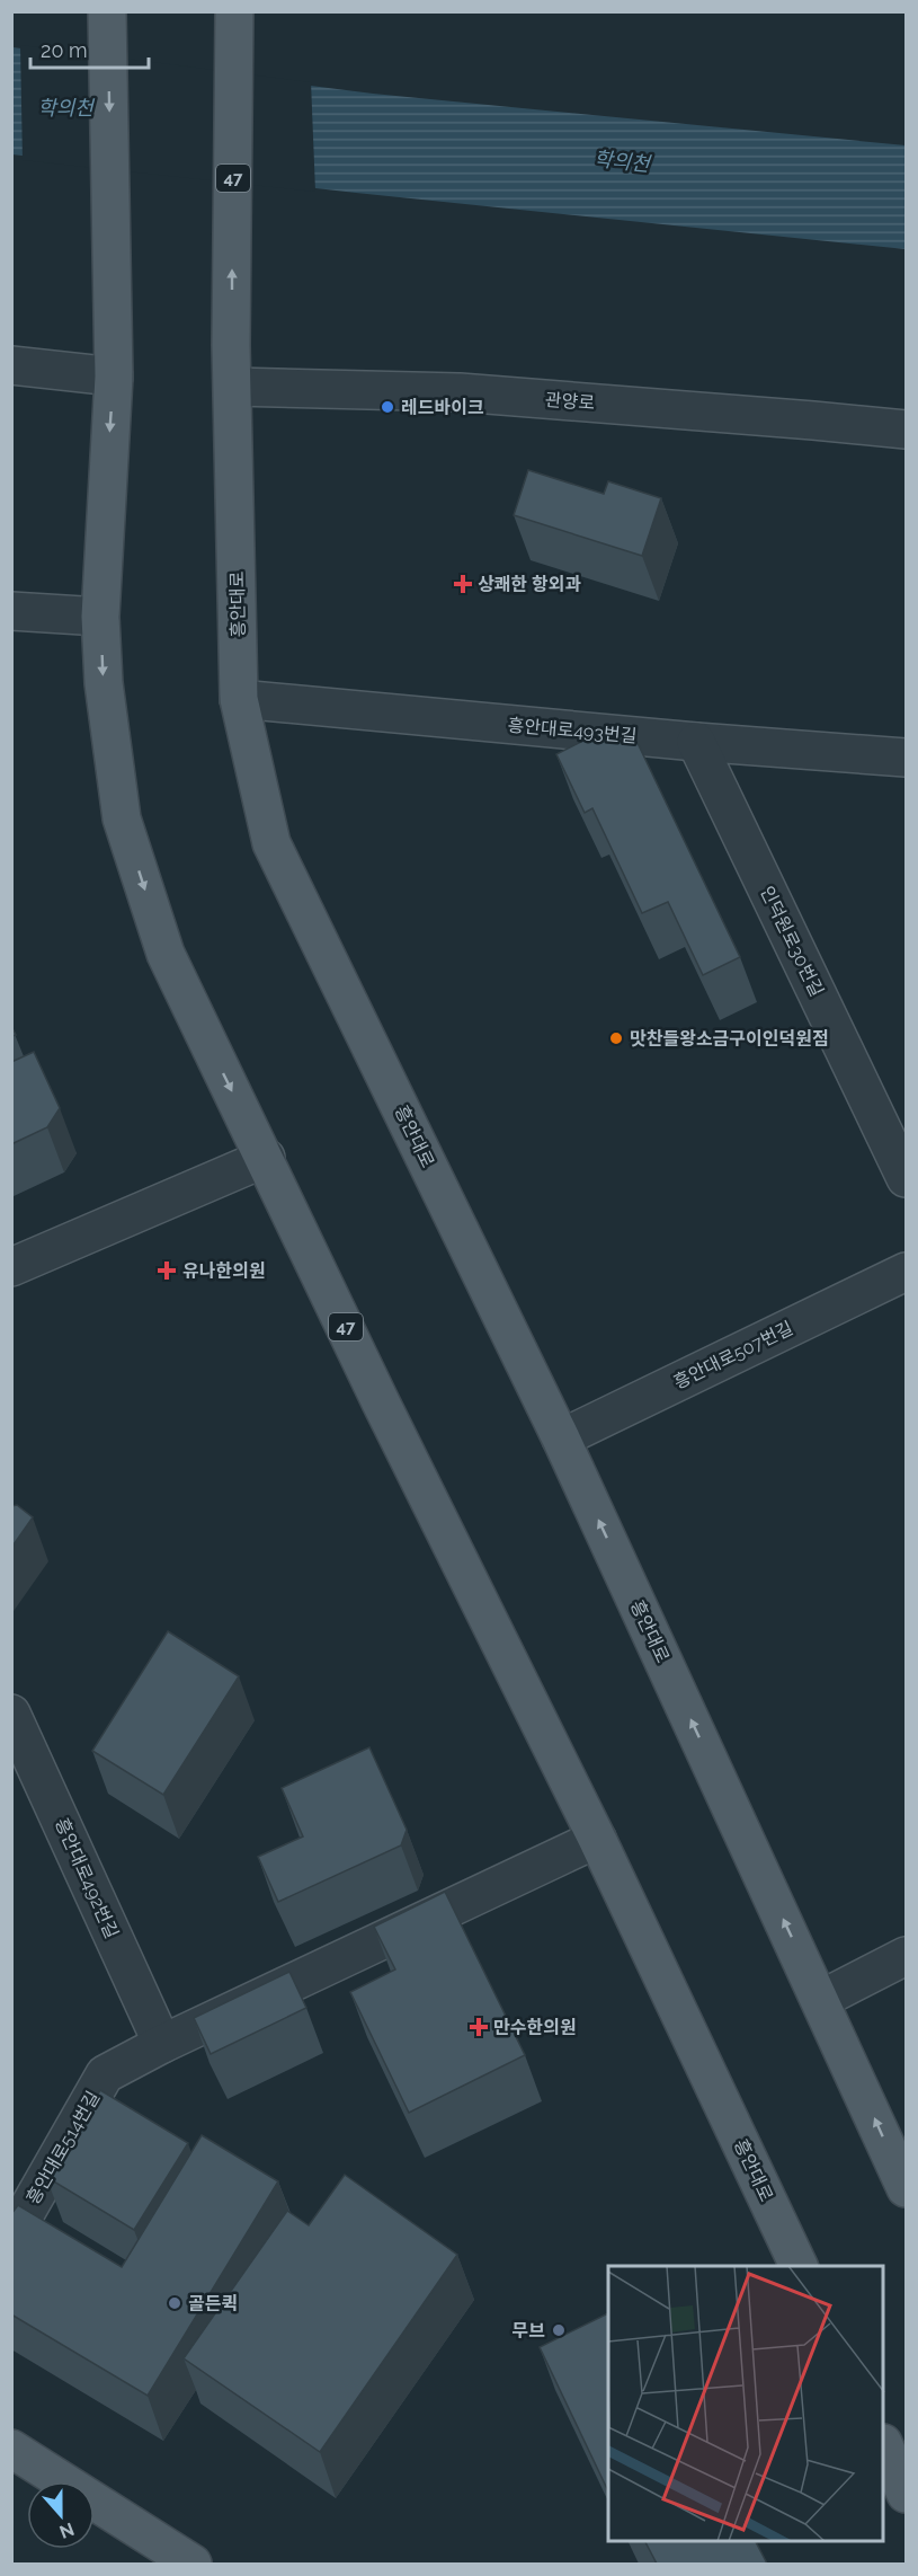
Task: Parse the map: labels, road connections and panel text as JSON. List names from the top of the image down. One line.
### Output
{"streets":{"main road":["47","흥안대로"],"street":["관양로","흥안대로493번길","인덕원로30번길","흥안대로507번길","흥안대로492번길","흥안대로514번길"]},"crossings":[["관양로","흥안대로"],["흥안대로","흥안대로493번길"],["흥안대로","흥안대로507번길"],["흥안대로","흥안대로514번길"],["흥안대로493번길","인덕원로30번길"],["흥안대로492번길","흥안대로514번길"]],"water":["학의천"],"places":{"other":["레드바이크","맛찬들왕소금구이인덕원점","골든퀵","무브"],"health":["상쾌한 항외과","유나한의원","만수한의원"]},"scale_bar":"20 m","north":"bottom"}
